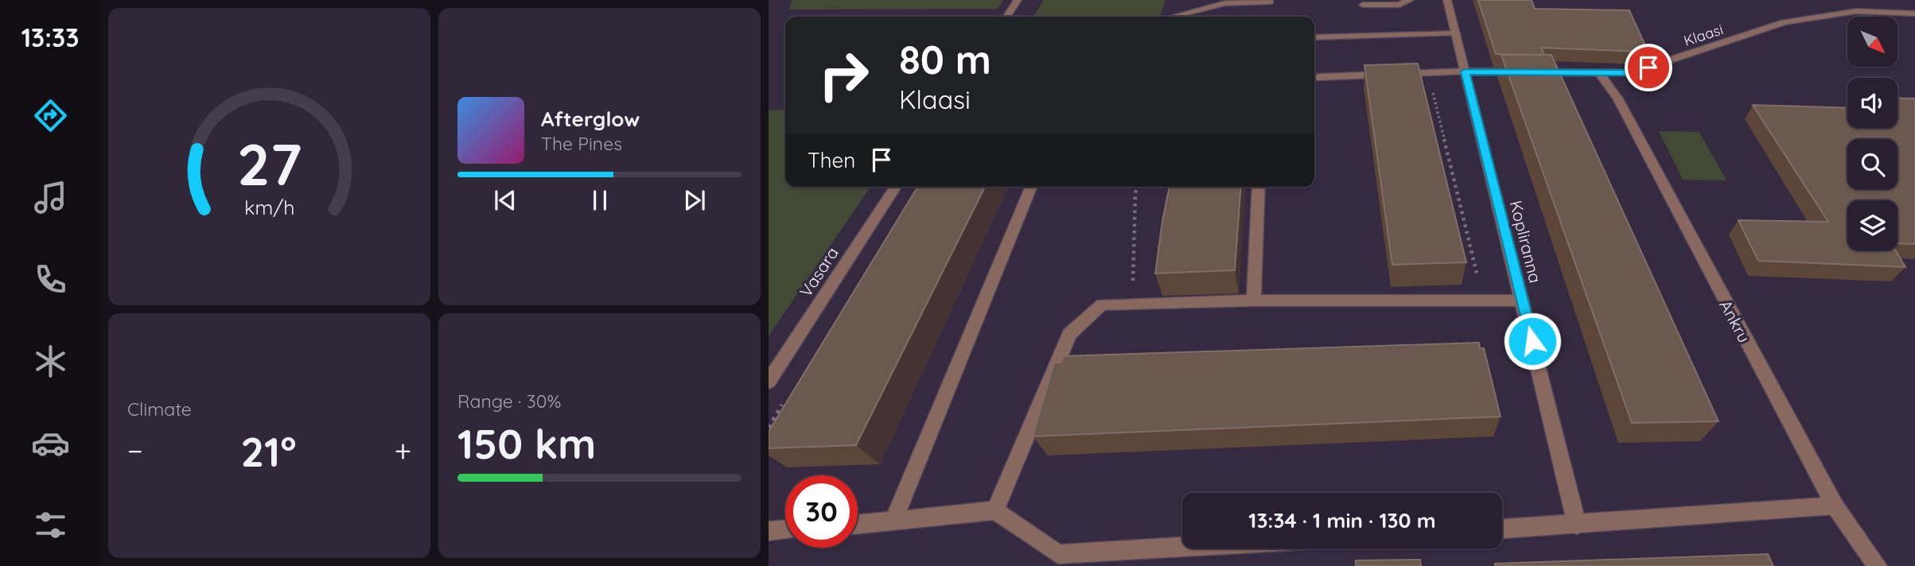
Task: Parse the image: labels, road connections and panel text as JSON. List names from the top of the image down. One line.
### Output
{"streets":{"street":["Klaasi","Kopliranna","Vasara","Ankru"]},"crossings":[["Klaasi","Ankru"]],"north":"bottom right","page":{"tabs":"13:33","turn":["80 m","Klaasi"],"song":["Afterglow","The Pines"],"then":"Then","tile":["Climate",["Range · 30%","150 km"]],"heat":["−","21°","+"],"limit":"30","trip":"13:34 · 1 min · 130 m","gauge":["27","km/h"]}}
